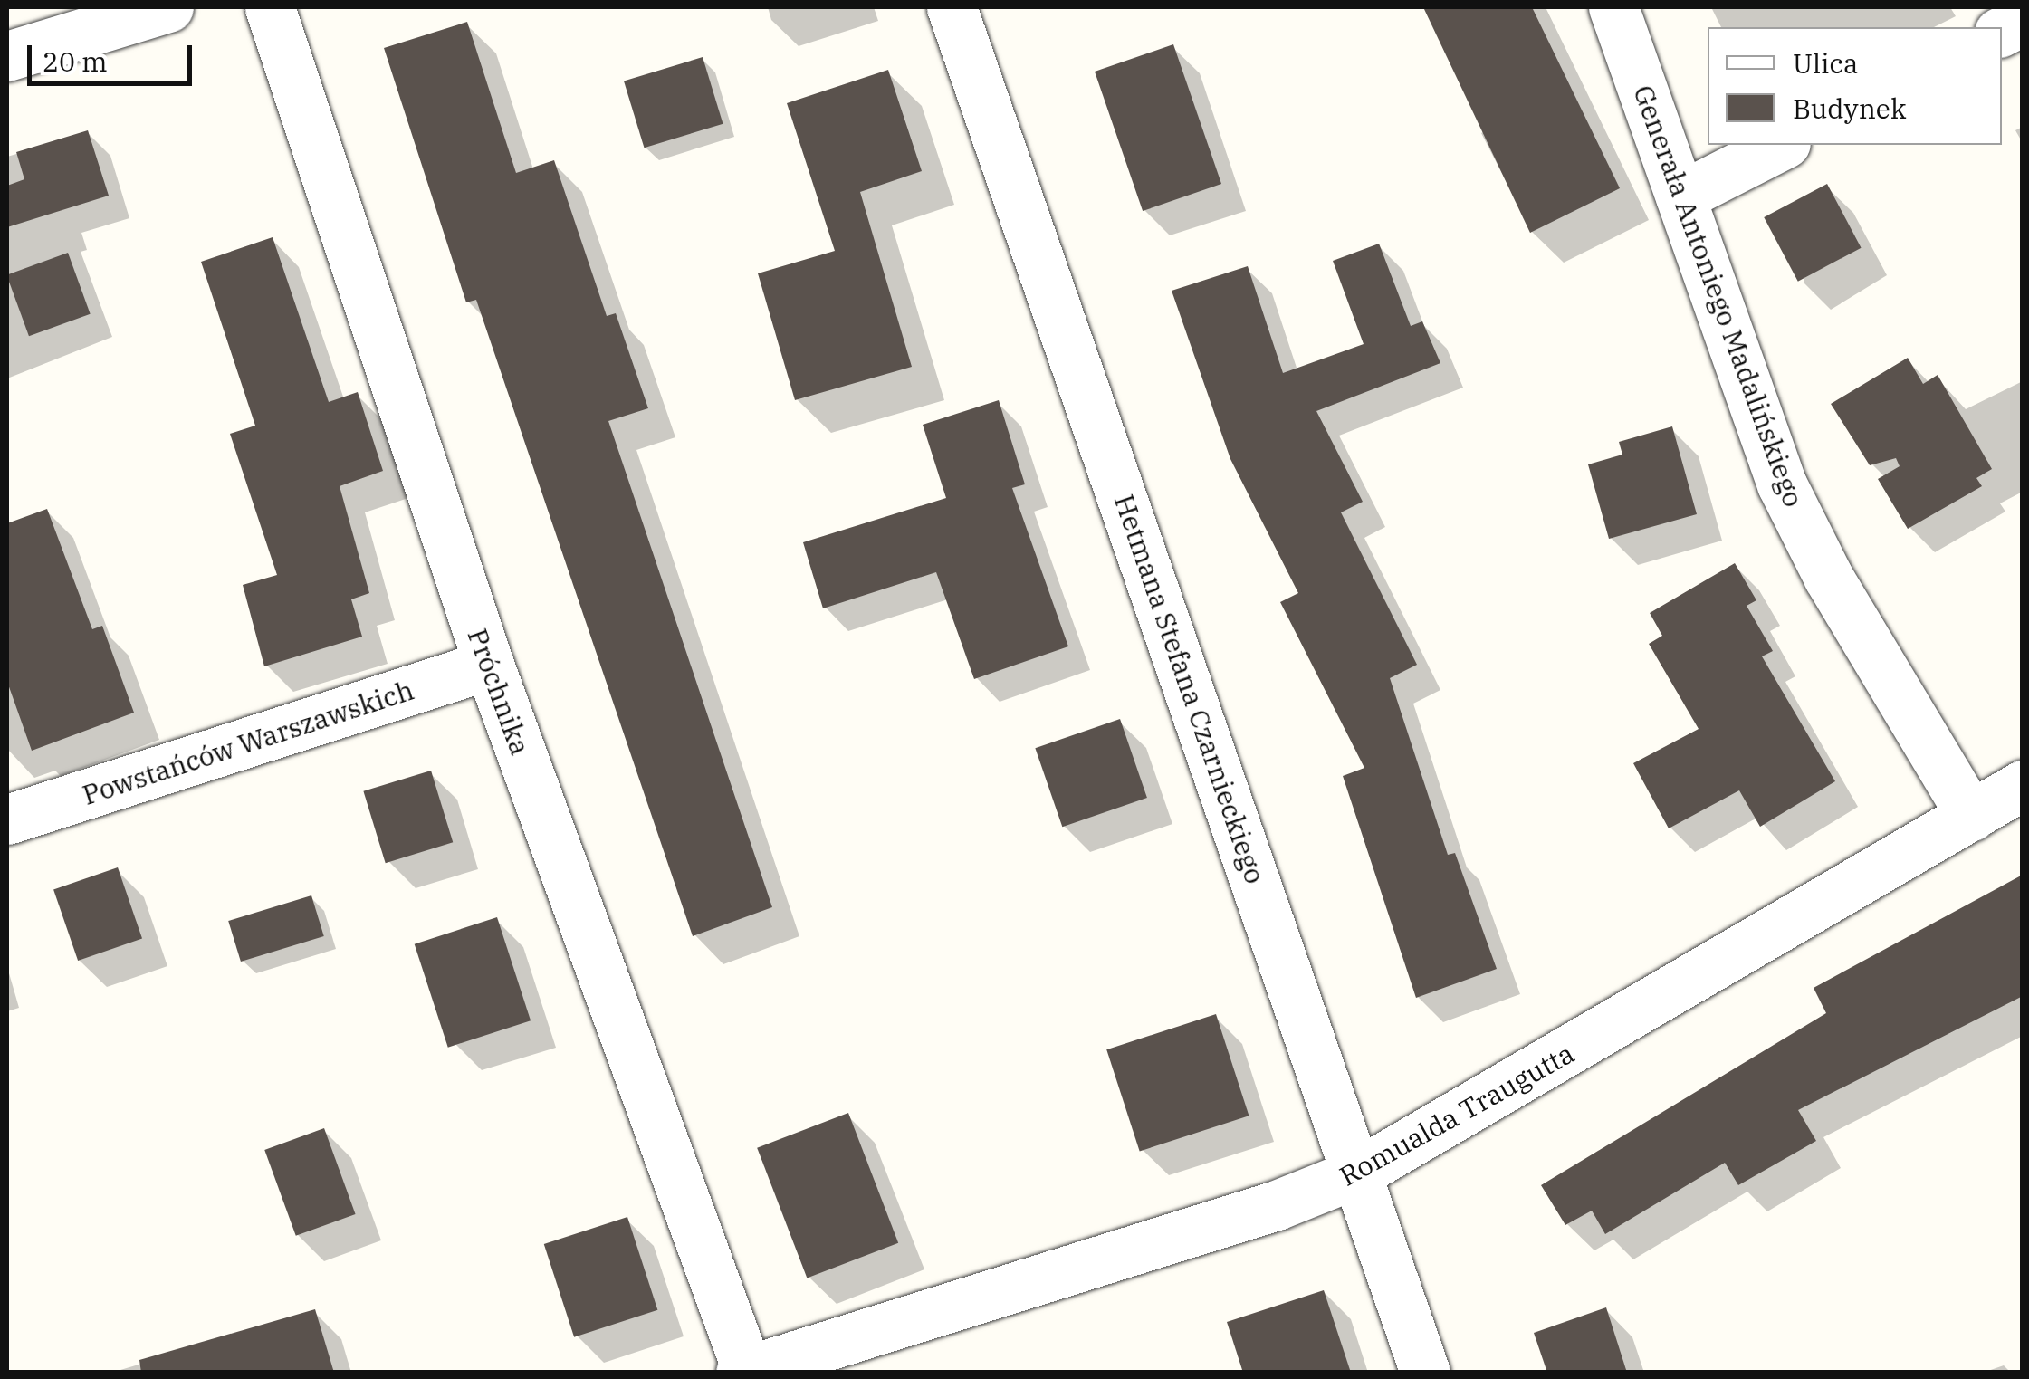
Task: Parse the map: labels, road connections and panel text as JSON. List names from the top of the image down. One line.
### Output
{"streets":{"street":["Generała Antoniego Madalińskiego","Hetmana Stefana Czarnieckiego","Próchnika","Powstańców Warszawskich","Romualda Traugutta"]},"crossings":[["Generała Antoniego Madalińskiego","Romualda Traugutta"],["Hetmana Stefana Czarnieckiego","Romualda Traugutta"],["Próchnika","Powstańców Warszawskich"],["Próchnika","Romualda Traugutta"]],"legend":["Ulica","Budynek"],"scale_bar":"20 m"}
